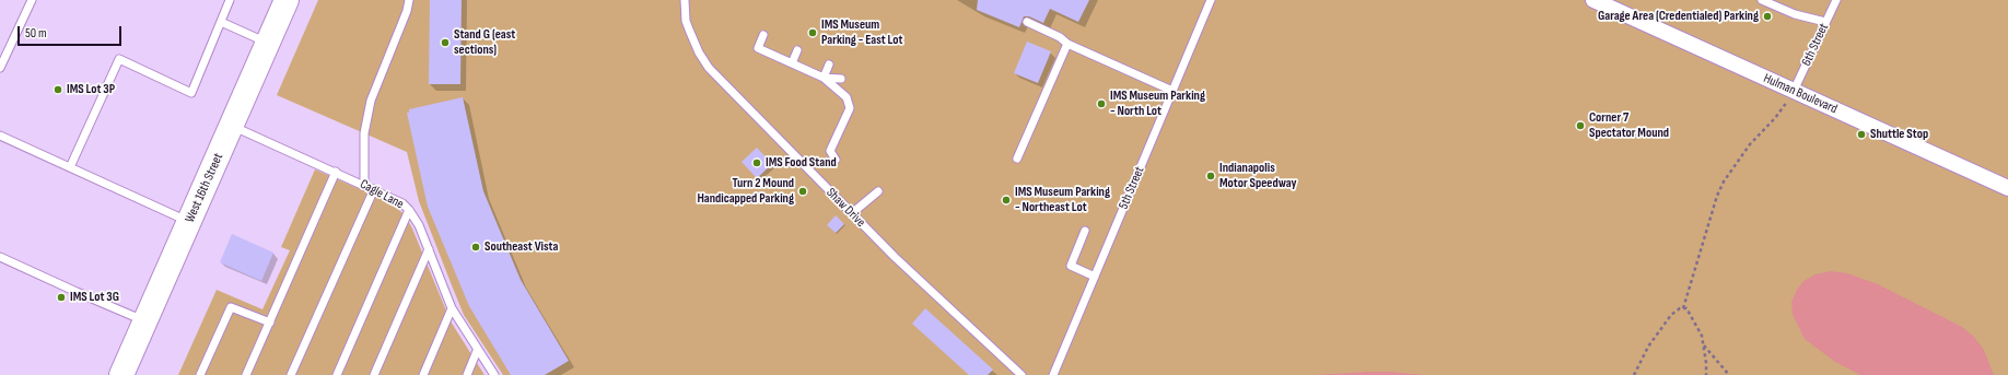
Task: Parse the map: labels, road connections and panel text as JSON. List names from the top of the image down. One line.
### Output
{"streets":{"main road":["West 16th Street"],"street":["Hulman Boulevard"],"lane":["6th Street","5th Street","Cagle Lane","Shaw Drive"]},"crossings":[["6th Street","Hulman Boulevard"],["West 16th Street","Cagle Lane"]],"places":["Garage Area (Credentialed) Parking","IMS Museum Parking - East Lot","Stand G (east sections)","IMS Lot 3P","IMS Museum Parking - North Lot","Corner 7 Spectator Mound","Shuttle Stop","IMS Food Stand","Indianapolis Motor Speedway","Turn 2 Mound Handicapped Parking","IMS Museum Parking - Northeast Lot","Southeast Vista","IMS Lot 3G"],"scale_bar":"50 m"}
